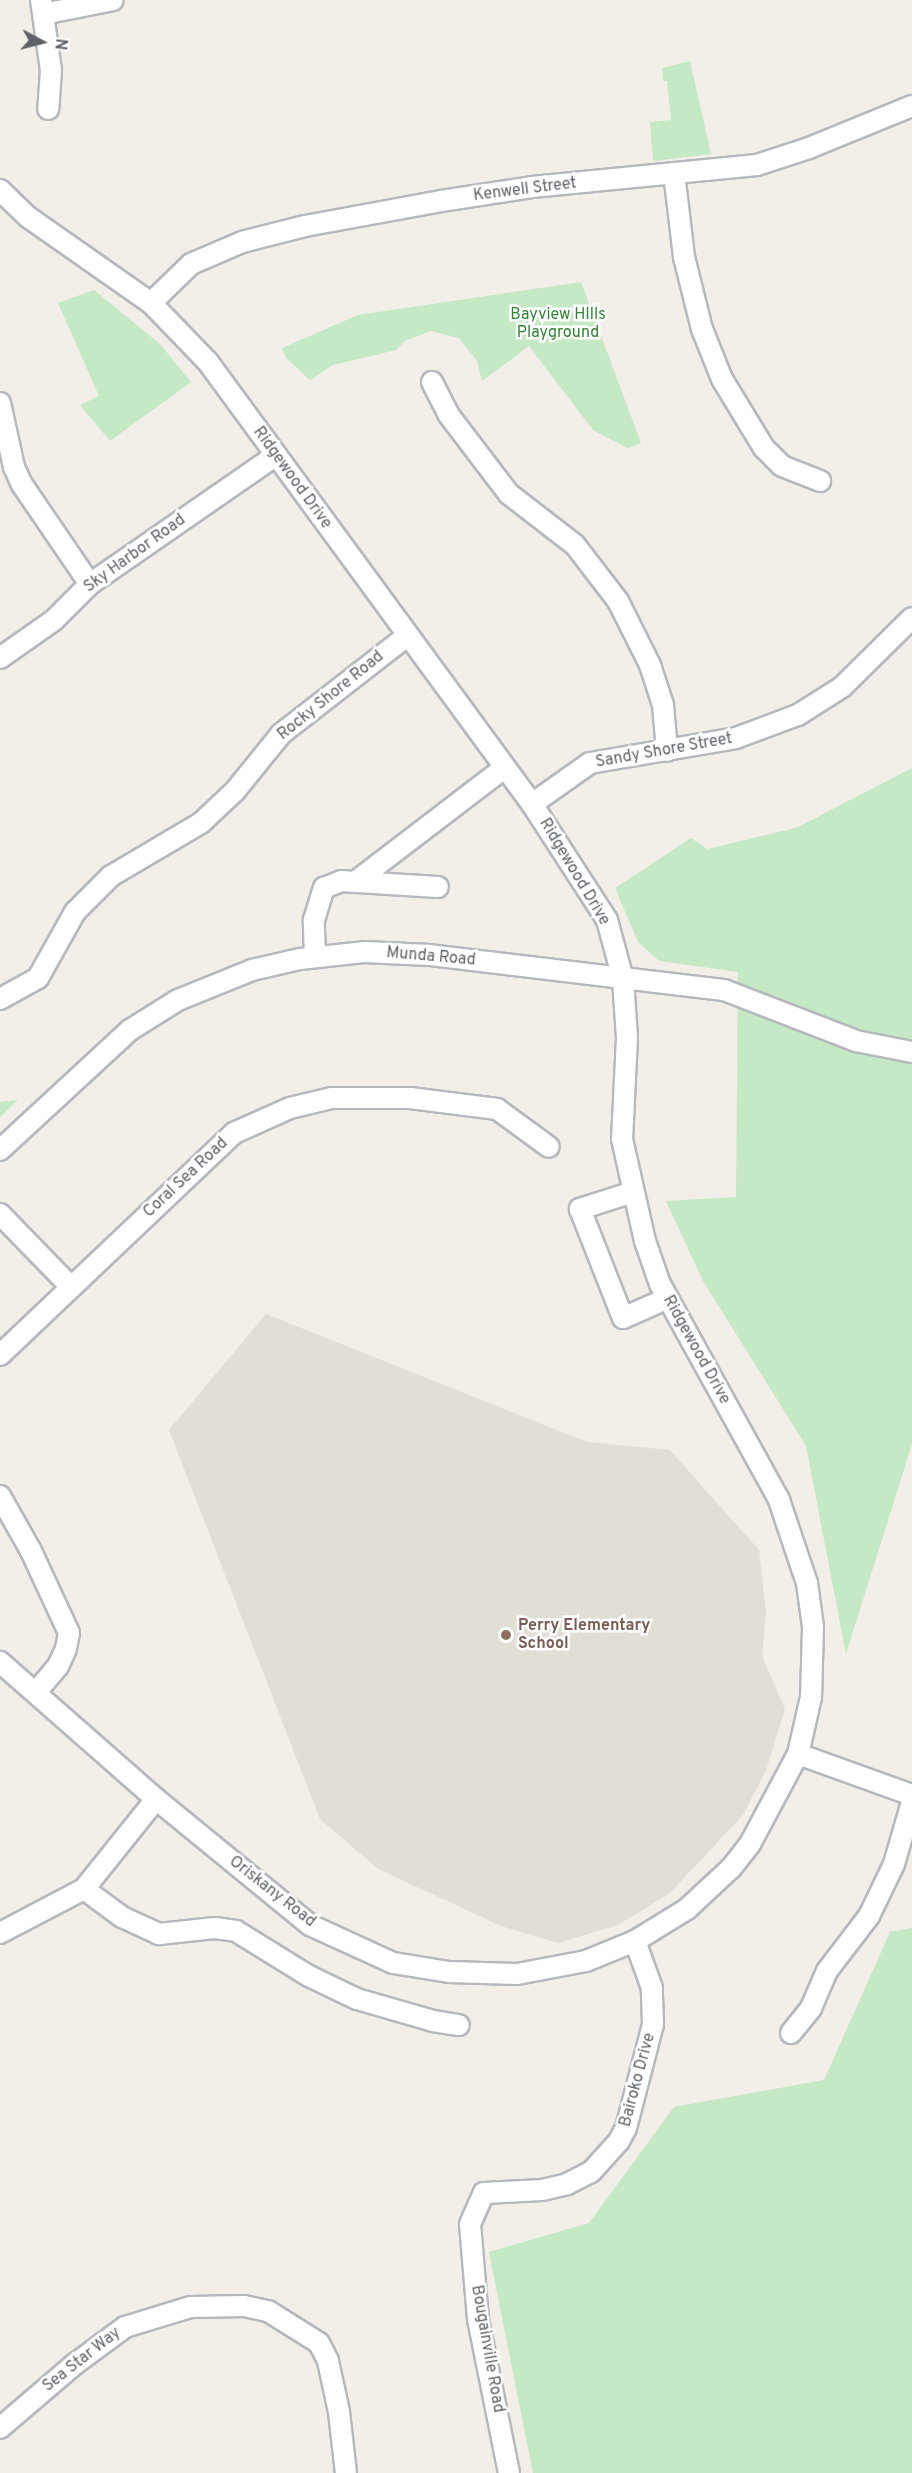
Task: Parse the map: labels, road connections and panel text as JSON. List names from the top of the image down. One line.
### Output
{"streets":{"street":["Kenwell Street","Ridgewood Drive","Sky Harbor Road","Rocky Shore Road","Sandy Shore Street","Munda Road","Coral Sea Road","Oriskany Road","Bairoko Drive","Bougainville Road","Sea Star Way"]},"crossings":[["Kenwell Street","Ridgewood Drive"],["Ridgewood Drive","Sky Harbor Road"],["Ridgewood Drive","Rocky Shore Road"],["Ridgewood Drive","Sandy Shore Street"],["Ridgewood Drive","Munda Road"],["Ridgewood Drive","Oriskany Road"],["Oriskany Road","Bairoko Drive"],["Bairoko Drive","Bougainville Road"]],"parks":["Bayview HIlls Playground"],"places":["Perry Elementary School"],"north":"right"}
